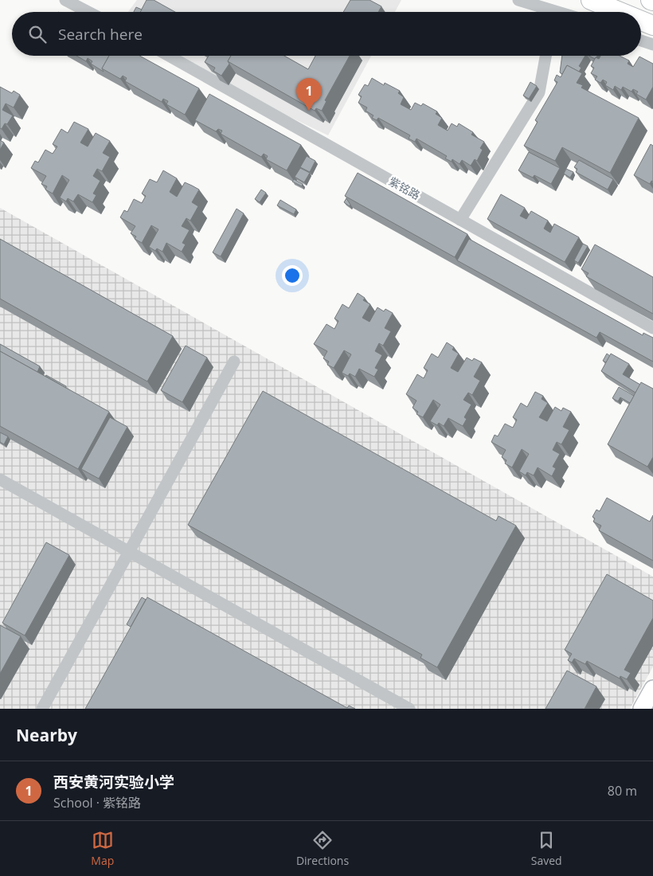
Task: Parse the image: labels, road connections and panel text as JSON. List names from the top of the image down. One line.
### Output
{"streets":{"street":["紫铭路"]},"page":{"search":"Search here","pins":"1","heading":"Nearby","list":[{"mark":"1","name":"西安黄河实验小学","note":"School · 紫铭路","value":"80 m"}],"nav":["Map","Directions","Saved"]}}
